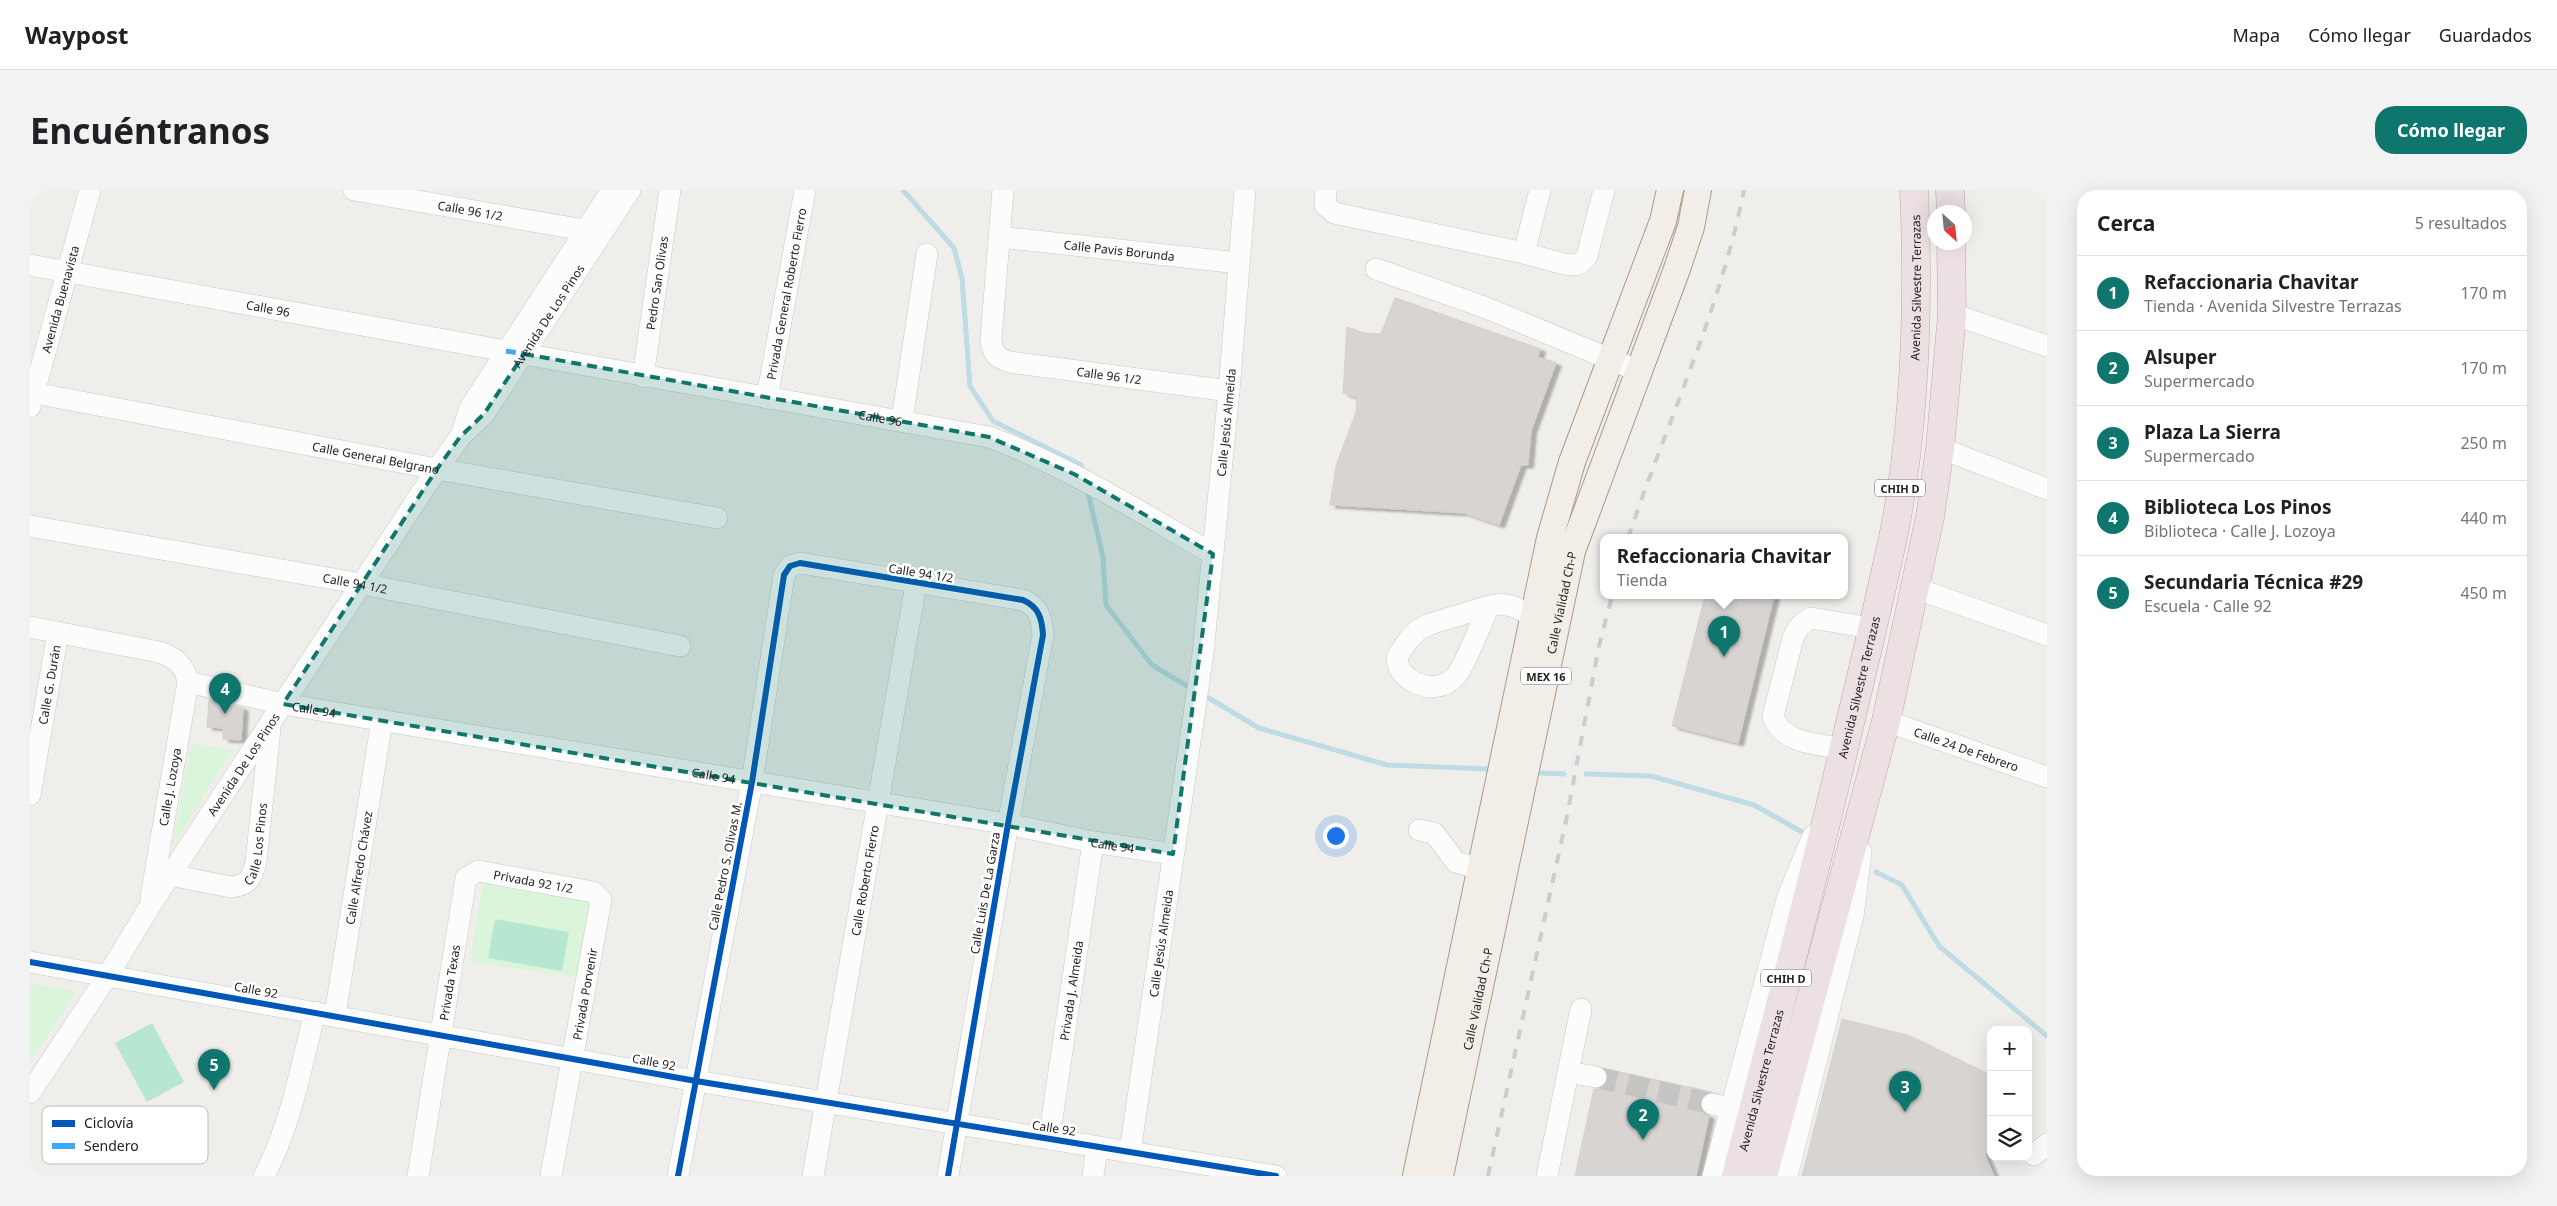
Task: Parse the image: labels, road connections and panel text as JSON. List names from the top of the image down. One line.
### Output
{"streets":{"highway":["Avenida Silvestre Terrazas","CHIH D"],"main road":["Calle Vialidad Ch-P","MEX 16"],"street":["Calle 96 1/2","Calle Pavis Borunda","Pedro San Olivas","Privada General Roberto Fierro","Avenida Buenavista","Calle 96","Avenida De Los Pinos","Calle Jesús Almeida","Calle General Belgrano","Calle 94 1/2","Calle G. Durán","Calle 94","Calle 24 De Febrero","Calle J. Lozoya","Calle Los Pinos","Calle Pedro S. Olivas M.","Calle Alfredo Chávez","Calle Roberto Fierro","Privada 92 1/2","Calle Luis De La Garza","Privada Texas","Calle 92","Privada J. Almeida","Privada Porvenir"]},"crossings":[["Calle 96 1/2","Calle Pavis Borunda"],["Calle 96 1/2","Avenida De Los Pinos"],["Calle 96 1/2","Calle Jesús Almeida"],["Calle Pavis Borunda","Calle Jesús Almeida"],["Pedro San Olivas","Calle 96"],["Avenida Silvestre Terrazas","CHIH D"],["Privada General Roberto Fierro","Calle 96"],["Avenida Buenavista","Calle 96"],["Avenida Buenavista","Calle General Belgrano"],["Calle 96","Avenida De Los Pinos"],["Calle 96","Calle Jesús Almeida"],["Avenida De Los Pinos","Calle General Belgrano"],["Avenida De Los Pinos","Calle 94 1/2"],["Avenida De Los Pinos","Calle 94"],["Avenida De Los Pinos","Calle J. Lozoya"],["Avenida De Los Pinos","Calle Los Pinos"],["Avenida De Los Pinos","Calle 92"],["Calle Jesús Almeida","Calle 94"],["Calle Jesús Almeida","Calle 92"],["CHIH D","Calle 24 De Febrero"],["Calle 94 1/2","Calle Pedro S. Olivas M."],["Calle 94 1/2","Calle Roberto Fierro"],["Calle 94 1/2","Calle Luis De La Garza"],["Calle 94","Calle J. Lozoya"],["Calle 94","Calle Pedro S. Olivas M."],["Calle 94","Calle Alfredo Chávez"],["Calle 94","Calle Roberto Fierro"],["Calle 94","Calle Luis De La Garza"],["Calle 94","Privada J. Almeida"],["Calle Pedro S. Olivas M.","Calle 92"],["Calle Alfredo Chávez","Calle 92"],["Calle Roberto Fierro","Calle 92"],["Privada 92 1/2","Privada Texas"],["Privada 92 1/2","Privada Porvenir"],["Calle Luis De La Garza","Calle 92"],["Privada Texas","Calle 92"],["Calle 92","Privada J. Almeida"],["Calle 92","Privada Porvenir"]],"legend":["Ciclovía","Sendero"],"north":"bottom right","page":{"header":"Waypost","nav":["Mapa","Cómo llegar","Guardados"],"buttons":"Cómo llegar","title":"Encuéntranos","heading":["Cerca","5 resultados"],"list":[{"mark":"1","name":"Refaccionaria Chavitar","note":"Tienda · Avenida Silvestre Terrazas","value":"170 m"},{"mark":"2","name":"Alsuper","note":"Supermercado","value":"170 m"},{"mark":"3","name":"Plaza La Sierra","note":"Supermercado","value":"250 m"},{"mark":"4","name":"Biblioteca Los Pinos","note":"Biblioteca · Calle J. Lozoya","value":"440 m"},{"mark":"5","name":"Secundaria Técnica #29","note":"Escuela · Calle 92","value":"450 m"}],"popup":["Refaccionaria Chavitar","Tienda"],"pins":["1","4","5","3","2"],"map_buttons":["+","−"]}}
